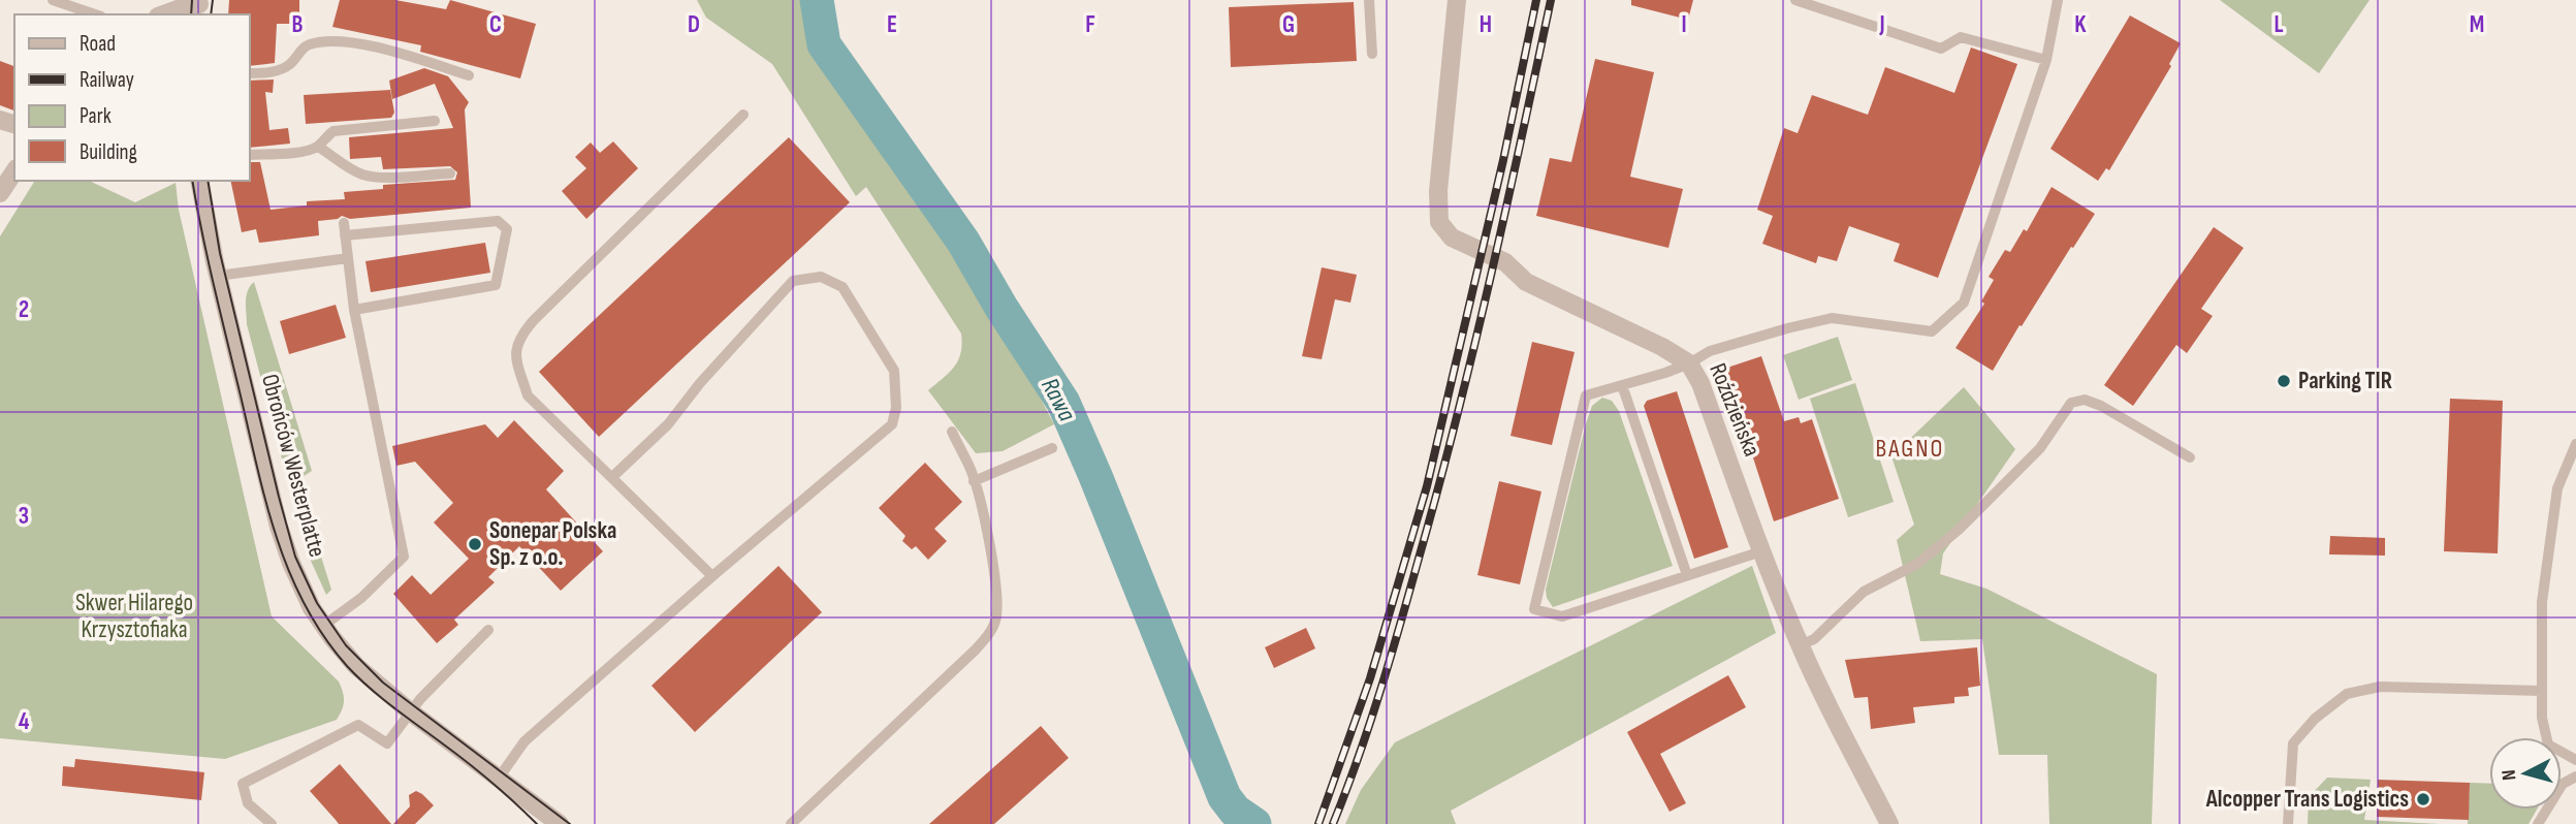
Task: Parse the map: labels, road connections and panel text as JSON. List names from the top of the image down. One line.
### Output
{"streets":{"street":["Roździeńska","Obrońców Westerplatte"]},"districts":["BAGNO"],"water":["Rawa"],"parks":["Skwer Hilarego Krzysztofiaka"],"places":["Parking TIR","Sonepar Polska Sp. z o.o.","Alcopper Trans Logistics"],"legend":["Road","Railway","Park","Building"],"north":"left","grid":{"columns":["B","C","D","E","F","G","H","I","J","K","L","M"],"rows":["2","3","4"]}}
